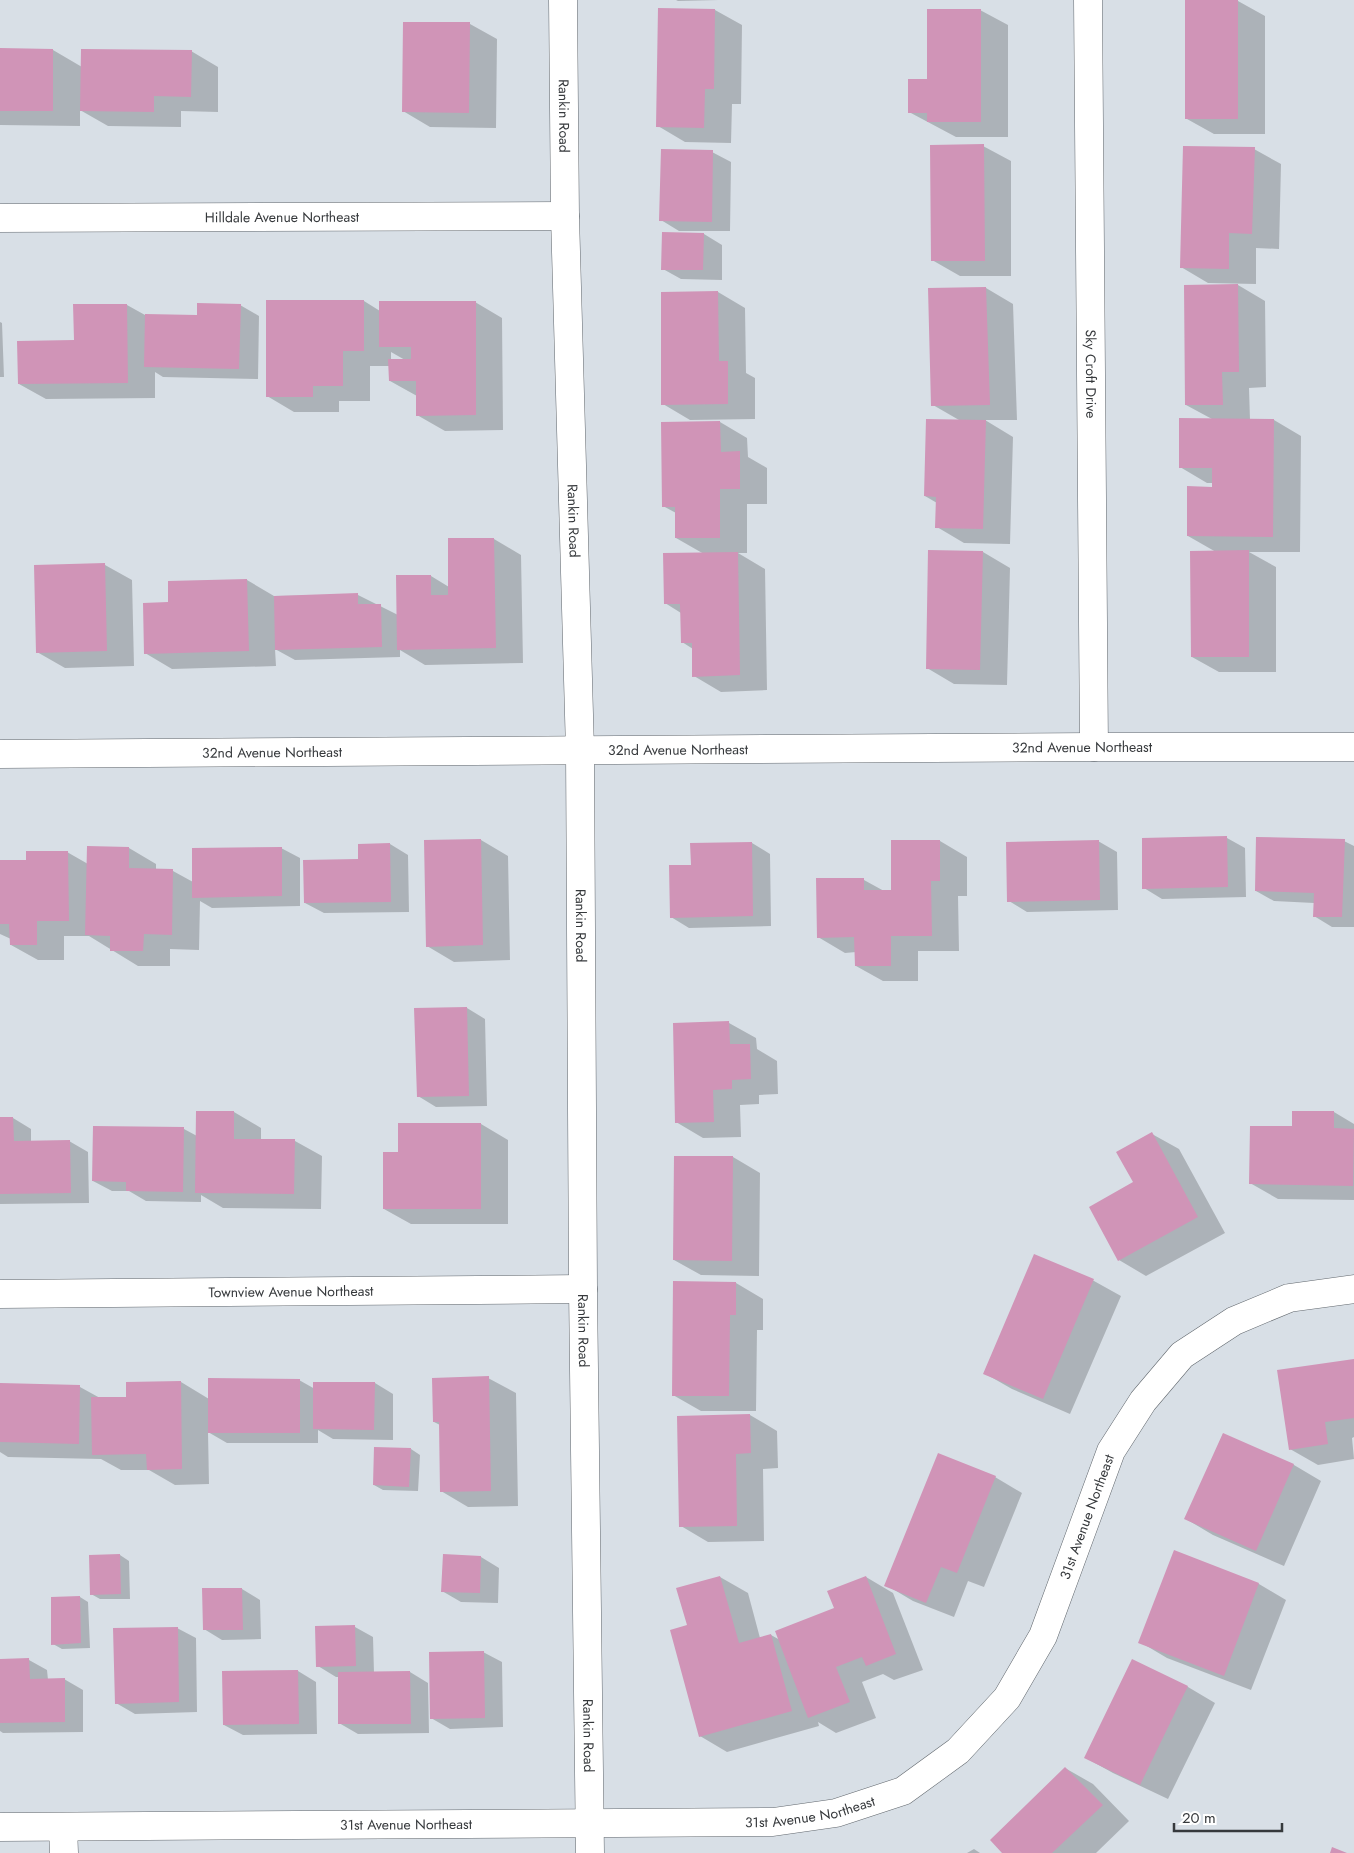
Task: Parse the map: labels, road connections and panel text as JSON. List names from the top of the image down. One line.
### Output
{"streets":{"street":["Rankin Road","Hilldale Avenue Northeast","Sky Croft Drive","32nd Avenue Northeast","Townview Avenue Northeast","31st Avenue Northeast"]},"crossings":[["Rankin Road","Hilldale Avenue Northeast"],["Rankin Road","32nd Avenue Northeast"],["Rankin Road","Townview Avenue Northeast"],["Rankin Road","31st Avenue Northeast"],["Sky Croft Drive","32nd Avenue Northeast"]],"scale_bar":"20 m"}
